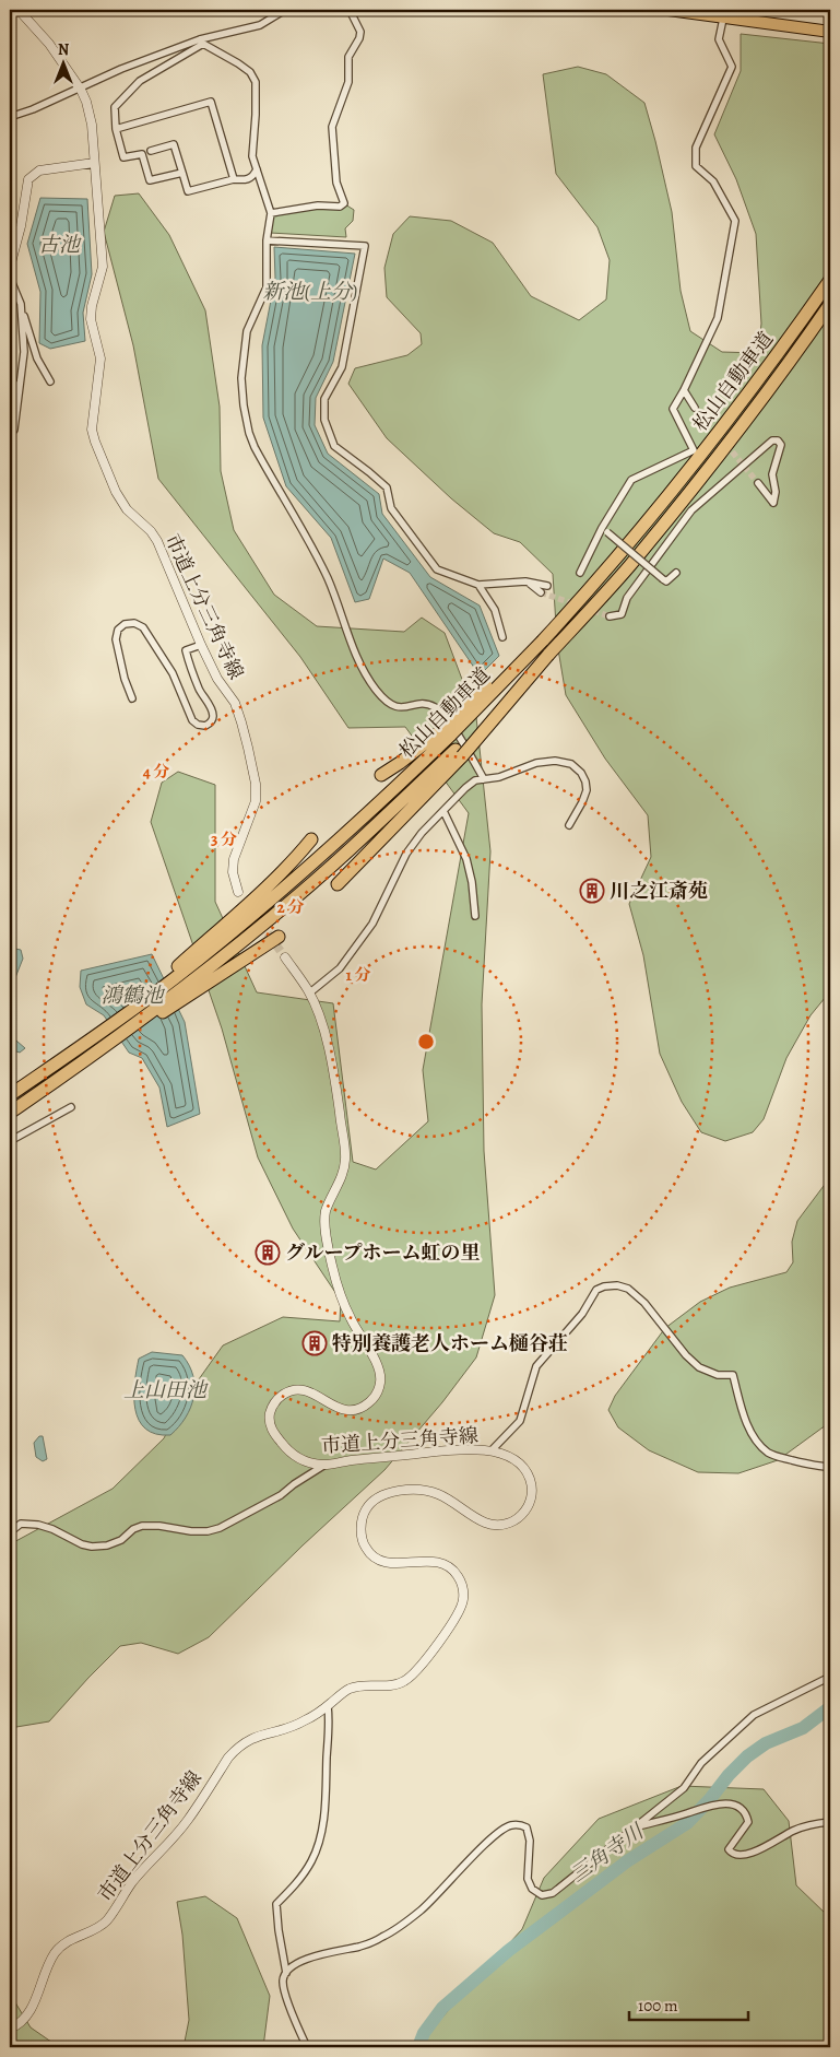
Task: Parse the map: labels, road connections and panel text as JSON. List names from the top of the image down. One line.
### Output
{"streets":{"highway":["松山自動車道"],"street":["市道上分三角寺線"]},"water":["古池","新池(上分)","鴻鶴池","上山田池","三角寺川"],"places":{"building":["川之江斎苑","グループホーム虹の里","特別養護老人ホーム樋谷荘"]},"scale_bar":"100 m","north":"top","rings":["4 分","3 分","2 分","1 分"]}
